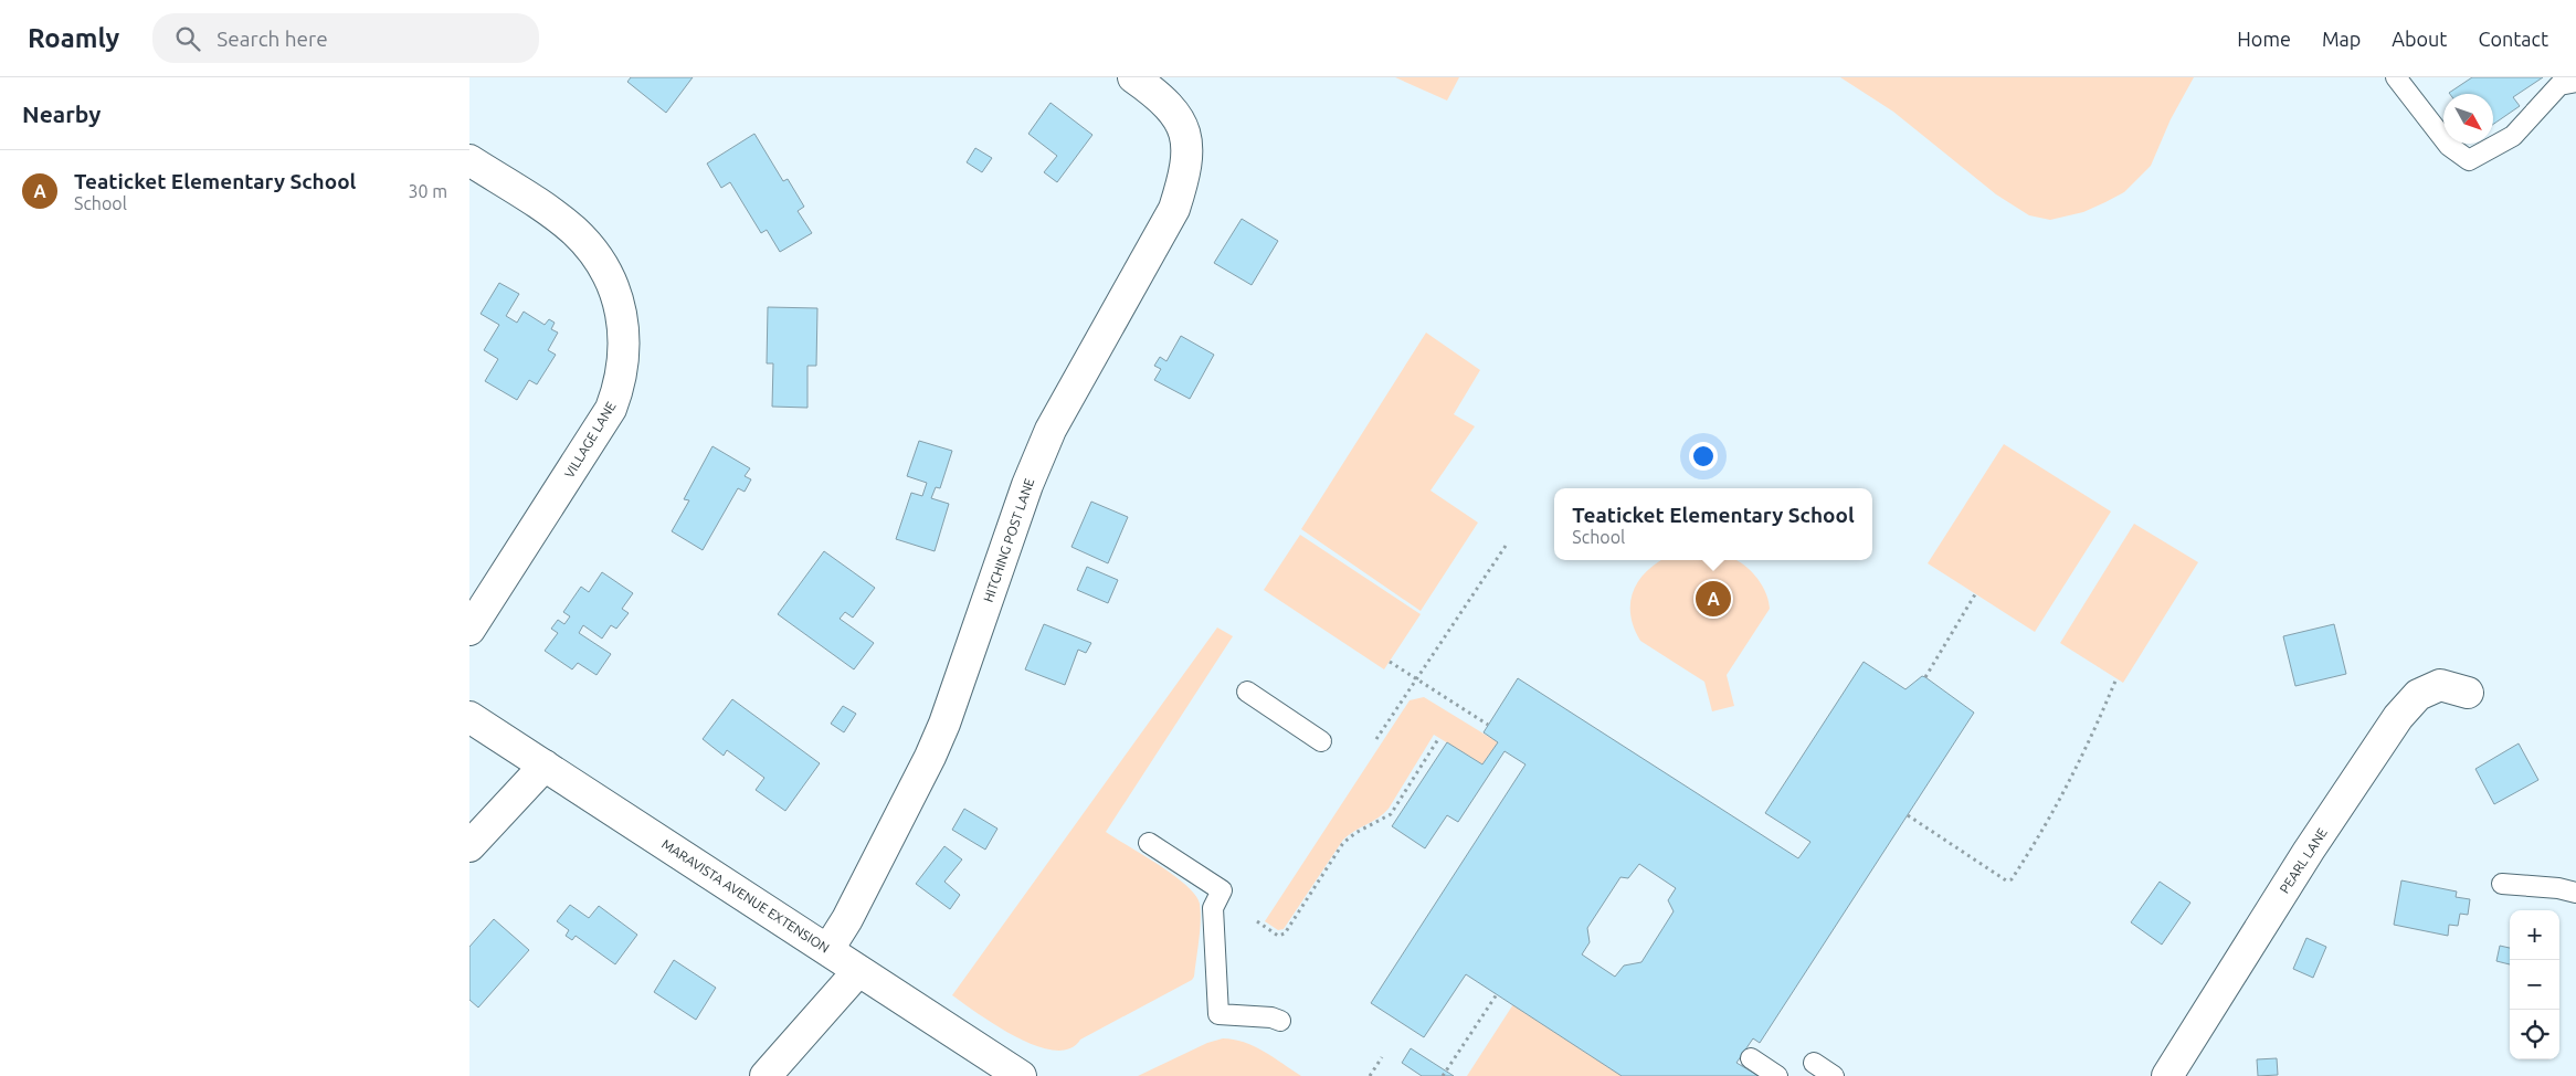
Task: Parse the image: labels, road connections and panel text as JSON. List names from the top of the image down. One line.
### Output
{"streets":{"street":["VILLAGE LANE","HITCHING POST LANE","PEARL LANE","MARAVISTA AVENUE EXTENSION"]},"crossings":[["HITCHING POST LANE","MARAVISTA AVENUE EXTENSION"]],"north":"bottom right","page":{"header":"Roamly","search":"Search here","nav":["Home","Map","About","Contact"],"heading":"Nearby","list":[{"mark":"A","name":"Teaticket Elementary School","note":"School","value":"30 m"}],"popup":["Teaticket Elementary School","School"],"pins":"A","map_buttons":["+","−"]}}
